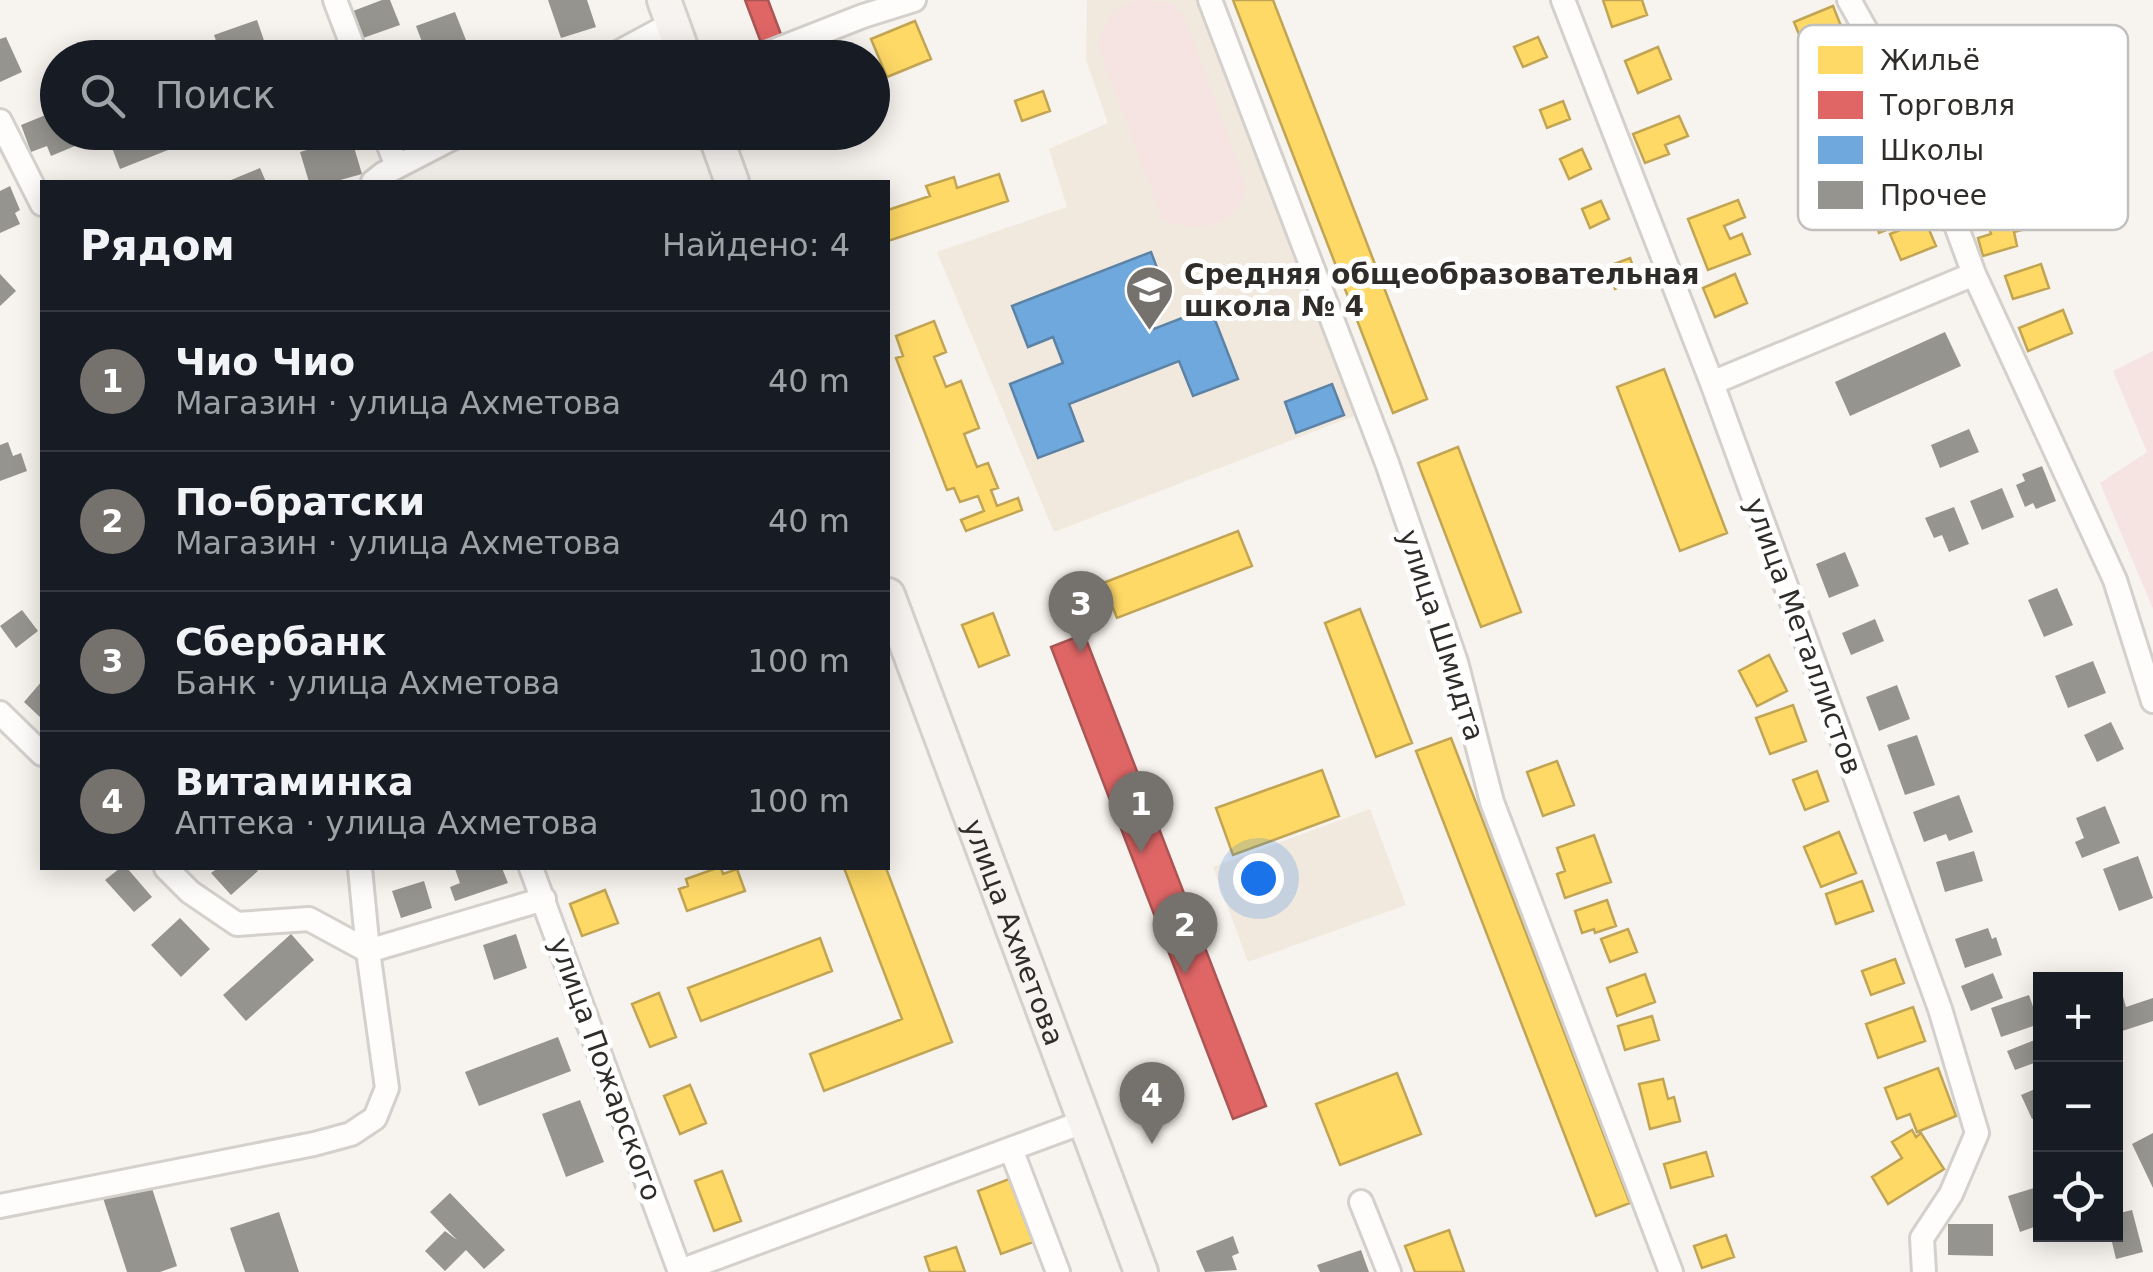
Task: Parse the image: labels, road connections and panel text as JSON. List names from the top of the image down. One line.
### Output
{"streets":{"main road":["улица Ахметова"],"street":["улица Шмидта","улица Металлистов","улица Пожарского"]},"places":{"school or university":["Средняя общеобразовательная школа № 4"]},"legend":["Жильё","Торговля","Школы","Прочее"],"page":{"search":"Поиск","heading":["Рядом","Найдено: 4"],"list":[{"mark":"1","name":"Чио Чио","note":"Магазин · улица Ахметова","value":"40 m"},{"mark":"2","name":"По-братски","note":"Магазин · улица Ахметова","value":"40 m"},{"mark":"3","name":"Сбербанк","note":"Банк · улица Ахметова","value":"100 m"},{"mark":"4","name":"Витаминка","note":"Аптека · улица Ахметова","value":"100 m"}],"pins":["3","1","2","4"],"map_buttons":["+","−"]}}
